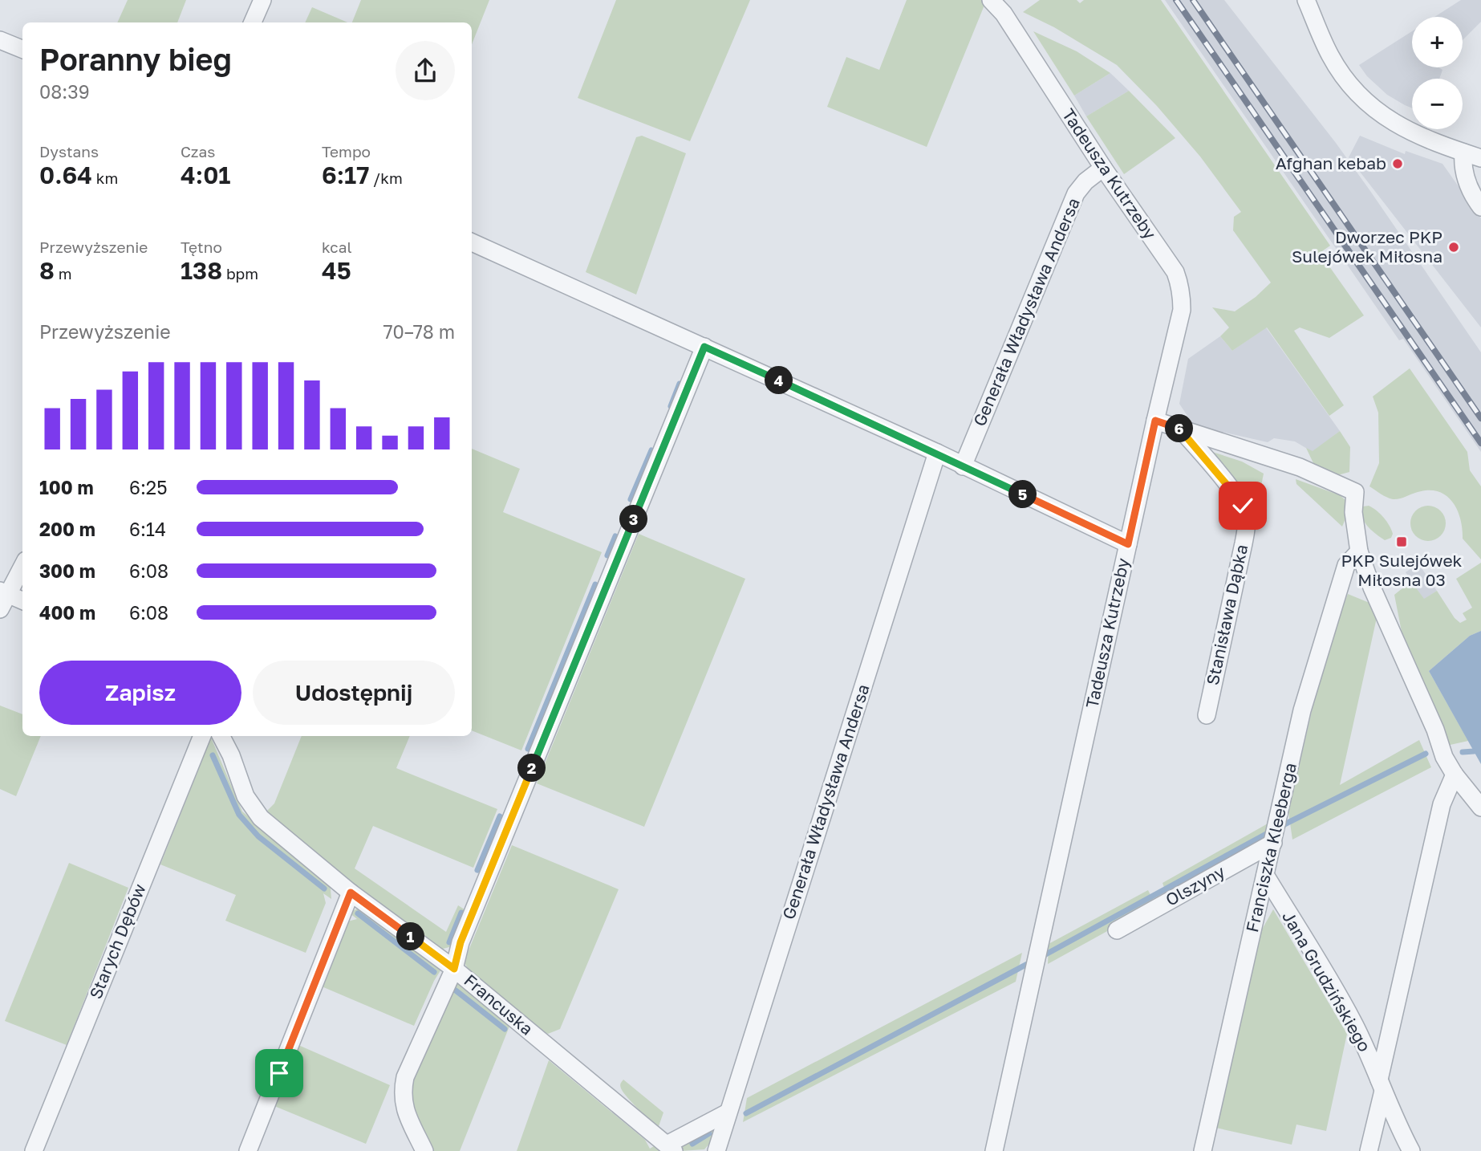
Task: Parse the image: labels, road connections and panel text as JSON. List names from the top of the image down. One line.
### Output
{"streets":{"street":["Tadeusza Kutrzeby","Generała Władysława Andersa","Stanisława Dąbka","Franciszka Kleeberga","Olszyny","Starych Dębów","Jana Grudzińskiego","Francuska"]},"crossings":[["Tadeusza Kutrzeby","Generała Władysława Andersa"],["Franciszka Kleeberga","Olszyny"],["Franciszka Kleeberga","Jana Grudzińskiego"]],"places":{"other":["Afghan kebab","Dworzec PKP Sulejówek Miłosna"],"transit":["PKP Sulejówek Miłosna 03"]},"page":{"map_buttons":["+","−"],"heading":["Poranny bieg","08:39"],"stats":[["Dystans","0.64 km"],["Czas","4:01"],["Tempo","6:17 /km"],["Przewyższenie","8 m"],["Tętno","138 bpm"],["kcal","45"]],"chart":["Przewyższenie","70–78 m"],"pins":["4","6","5","3","2","1"],"list":[{"name":"100 m","note":"6:25"},{"name":"200 m","note":"6:14"},{"name":"300 m","note":"6:08"},{"name":"400 m","note":"6:08"}],"buttons":["Zapisz","Udostępnij"]}}
